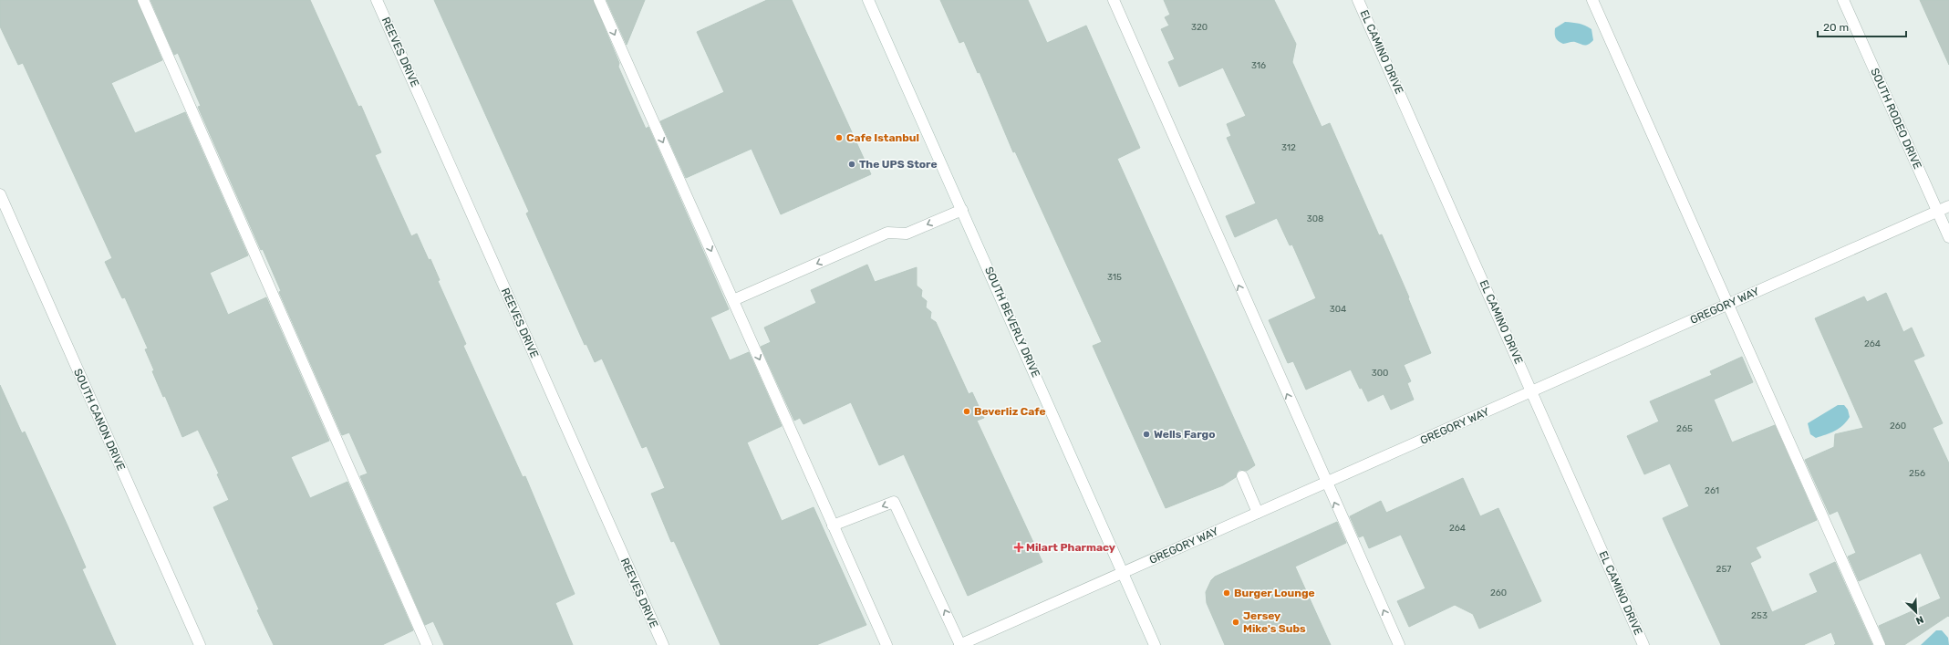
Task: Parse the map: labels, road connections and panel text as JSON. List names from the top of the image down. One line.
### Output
{"streets":{"street":["REEVES DRIVE","EL CAMINO DRIVE","SOUTH RODEO DRIVE","GREGORY WAY","SOUTH BEVERLY DRIVE","SOUTH CANON DRIVE"]},"crossings":[["EL CAMINO DRIVE","GREGORY WAY"],["SOUTH RODEO DRIVE","GREGORY WAY"],["GREGORY WAY","SOUTH BEVERLY DRIVE"]],"places":{"other":["Cafe Istanbul","The UPS Store","Beverliz Cafe","Wells Fargo","Burger Lounge","Jersey Mike's Subs"],"health":["Milart Pharmacy"]},"house_numbers":["320","316","312","308","315","304","264","300","260","265","256","261","264","257","260","253"],"scale_bar":"20 m","north":"bottom right"}
